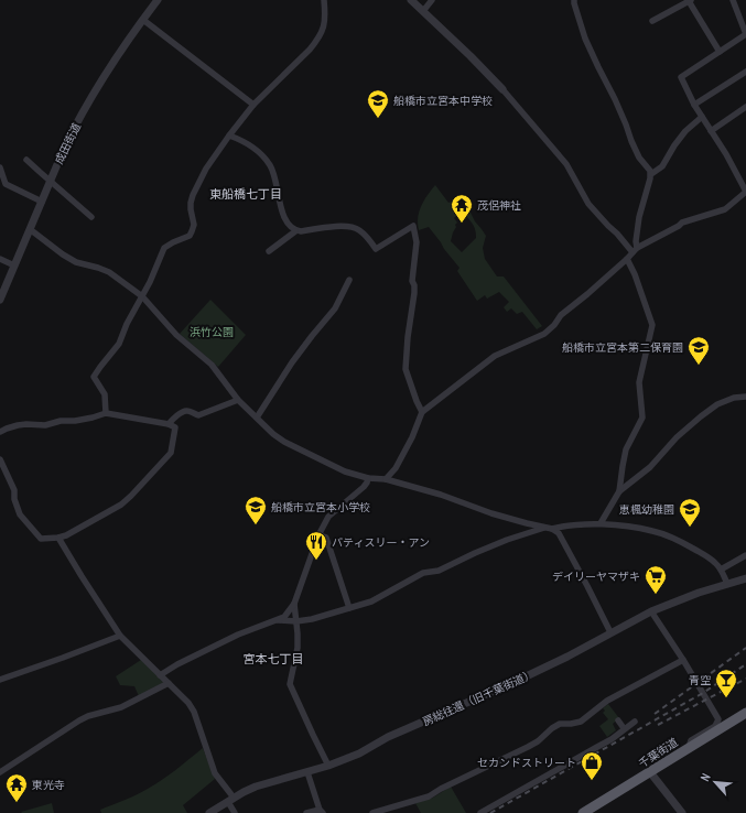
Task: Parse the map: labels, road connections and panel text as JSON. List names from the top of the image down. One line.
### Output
{"streets":{"highway":["千葉街道"],"street":["成田街道","房総往還（旧千葉街道）"]},"districts":["東船橋七丁目","宮本七丁目"],"parks":["浜竹公園"],"places":{"school or university":["船橋市立宮本中学校","船橋市立宮本第二保育園","船橋市立宮本小学校","恵楓幼稚園"],"temple":["茂侶神社","東光寺"],"restaurant":["パティスリー・アン"],"supermarket":["デイリーヤマザキ"],"bar":["青空"],"shop":["セカンドストリート"]},"north":"top left"}
